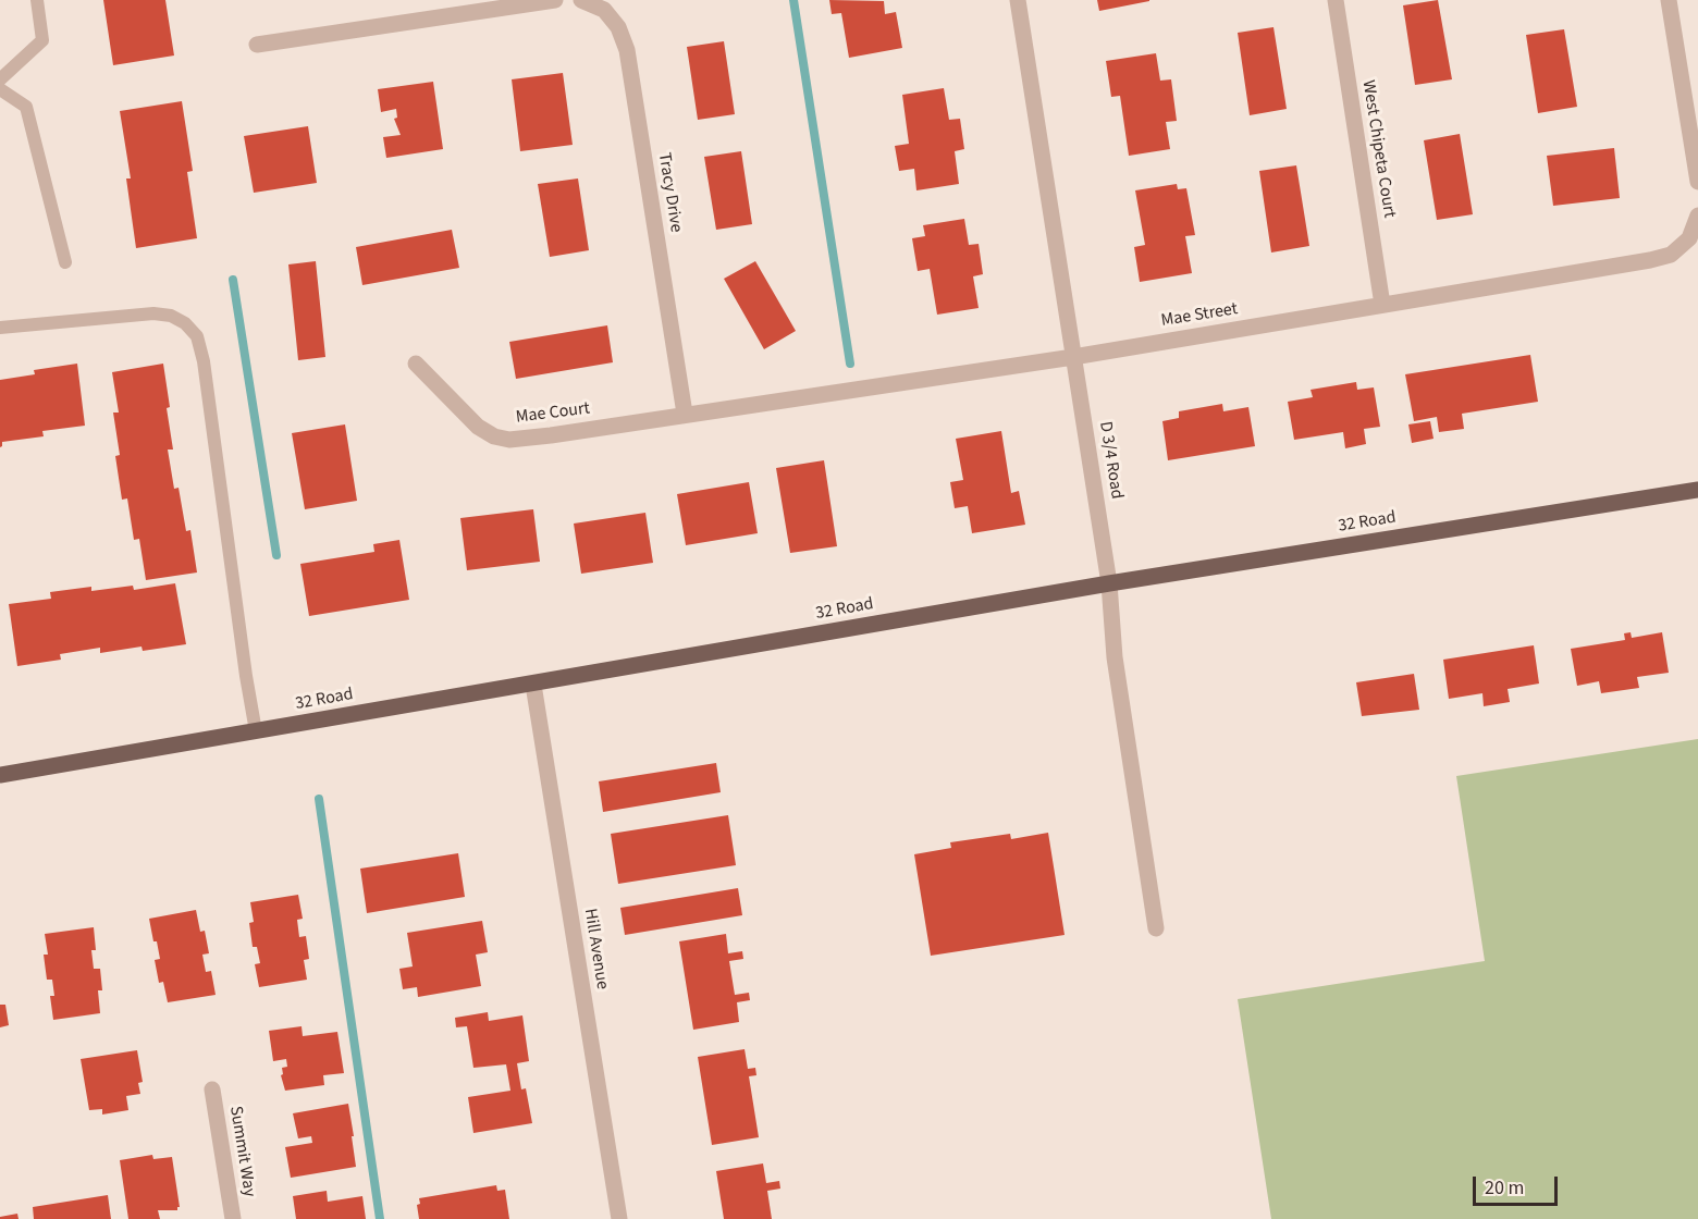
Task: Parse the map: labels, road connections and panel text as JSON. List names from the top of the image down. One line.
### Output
{"streets":{"main road":["32 Road"],"street":["West Chipeta Court","Tracy Drive","Mae Street","Mae Court","D 3/4 Road","Hill Avenue","Summit Way"]},"crossings":[["West Chipeta Court","Mae Street"],["Tracy Drive","Mae Street"],["Tracy Drive","Mae Court"],["Mae Street","Mae Court"],["Mae Street","D 3/4 Road"],["D 3/4 Road","32 Road"],["32 Road","Hill Avenue"]],"scale_bar":"20 m"}
